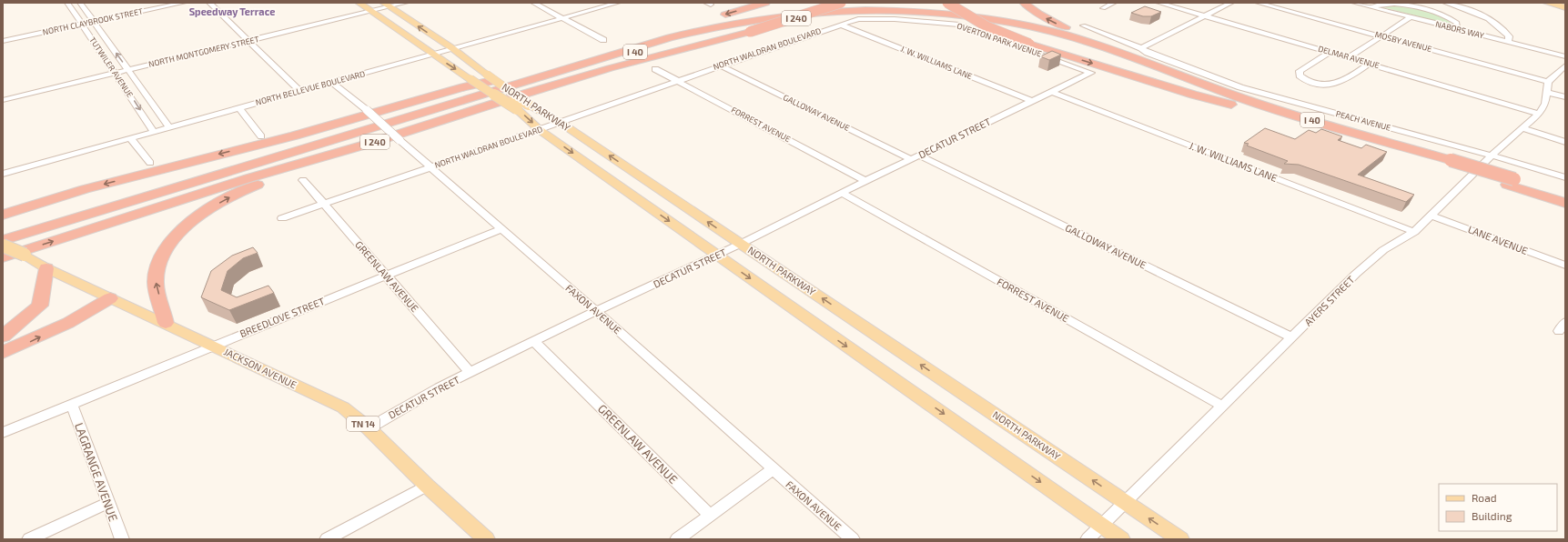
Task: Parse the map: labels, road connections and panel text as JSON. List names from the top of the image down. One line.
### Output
{"streets":{"highway":["I 240","I 40"],"main road":["NORTH PARKWAY","JACKSON AVENUE","TN 14"],"street":["NORTH CLAYBROOK STREET","NABORS WAY","OVERTON PARK AVENUE","MOSBY AVENUE","NORTH WALDRAN BOULEVARD","NORTH MONTGOMERY STREET","DELMAR AVENUE","J. W. WILLIAMS LANE","TUTWILER AVENUE","NORTH BELLEVUE BOULEVARD","GALLOWAY AVENUE","PEACH AVENUE","FORREST AVENUE","DECATUR STREET","LANE AVENUE","GREENLAW AVENUE","AYERS STREET","FAXON AVENUE","BREEDLOVE STREET","LAGRANGE AVENUE"]},"crossings":[["NORTH CLAYBROOK STREET","TUTWILER AVENUE"],["OVERTON PARK AVENUE","NORTH WALDRAN BOULEVARD"],["OVERTON PARK AVENUE","J. W. WILLIAMS LANE"],["OVERTON PARK AVENUE","DECATUR STREET"],["MOSBY AVENUE","AYERS STREET"],["NORTH WALDRAN BOULEVARD","J. W. WILLIAMS LANE"],["NORTH WALDRAN BOULEVARD","NORTH PARKWAY"],["NORTH WALDRAN BOULEVARD","GALLOWAY AVENUE"],["NORTH WALDRAN BOULEVARD","FORREST AVENUE"],["NORTH WALDRAN BOULEVARD","GREENLAW AVENUE"],["NORTH WALDRAN BOULEVARD","FAXON AVENUE"],["NORTH MONTGOMERY STREET","TUTWILER AVENUE"],["NORTH MONTGOMERY STREET","NORTH PARKWAY"],["I 40","JACKSON AVENUE"],["DELMAR AVENUE","AYERS STREET"],["J. W. WILLIAMS LANE","DECATUR STREET"],["J. W. WILLIAMS LANE","AYERS STREET"],["TUTWILER AVENUE","NORTH BELLEVUE BOULEVARD"],["NORTH BELLEVUE BOULEVARD","NORTH PARKWAY"],["NORTH BELLEVUE BOULEVARD","FAXON AVENUE"],["NORTH PARKWAY","DECATUR STREET"],["NORTH PARKWAY","AYERS STREET"],["GALLOWAY AVENUE","DECATUR STREET"],["GALLOWAY AVENUE","AYERS STREET"],["PEACH AVENUE","AYERS STREET"],["FORREST AVENUE","DECATUR STREET"],["FORREST AVENUE","AYERS STREET"],["DECATUR STREET","GREENLAW AVENUE"],["DECATUR STREET","FAXON AVENUE"],["DECATUR STREET","JACKSON AVENUE"],["LANE AVENUE","AYERS STREET"],["GREENLAW AVENUE","BREEDLOVE STREET"],["FAXON AVENUE","BREEDLOVE STREET"],["BREEDLOVE STREET","JACKSON AVENUE"],["BREEDLOVE STREET","LAGRANGE AVENUE"]],"districts":["Speedway Terrace"],"legend":["Road","Building"]}
